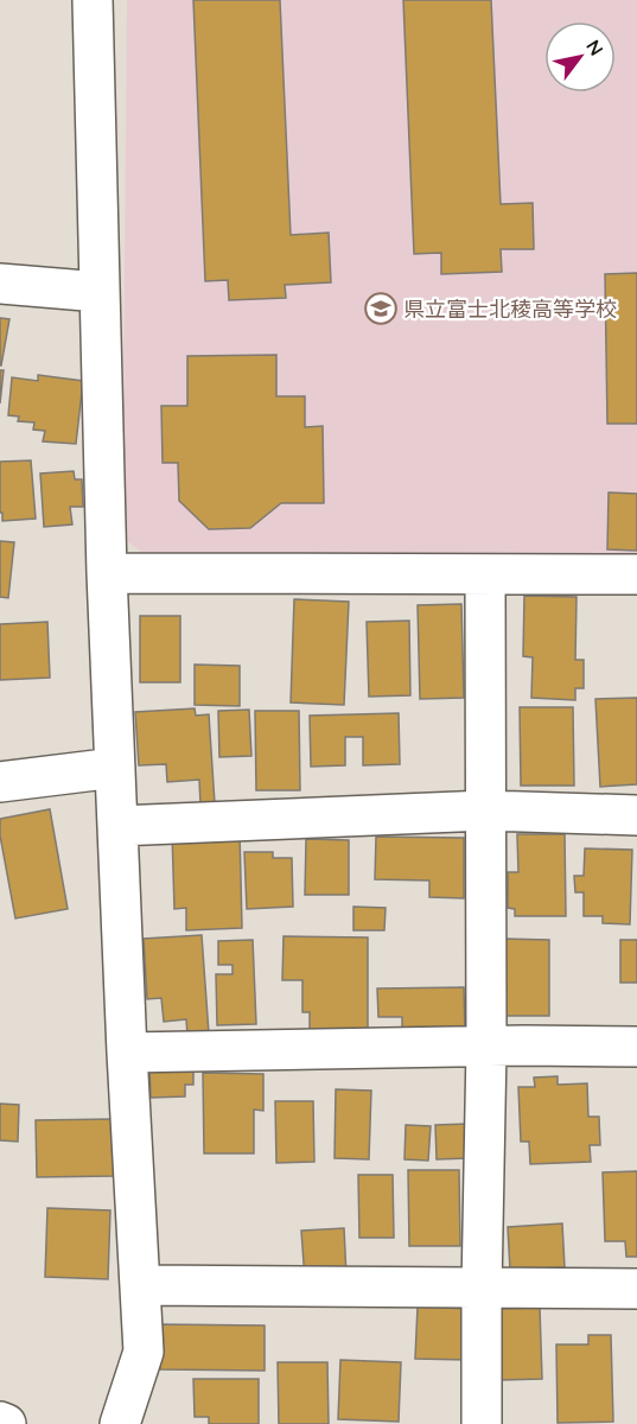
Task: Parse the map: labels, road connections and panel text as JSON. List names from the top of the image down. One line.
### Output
{"places":{"school or university":["県立富士北稜高等学校"]},"north":"top right"}
